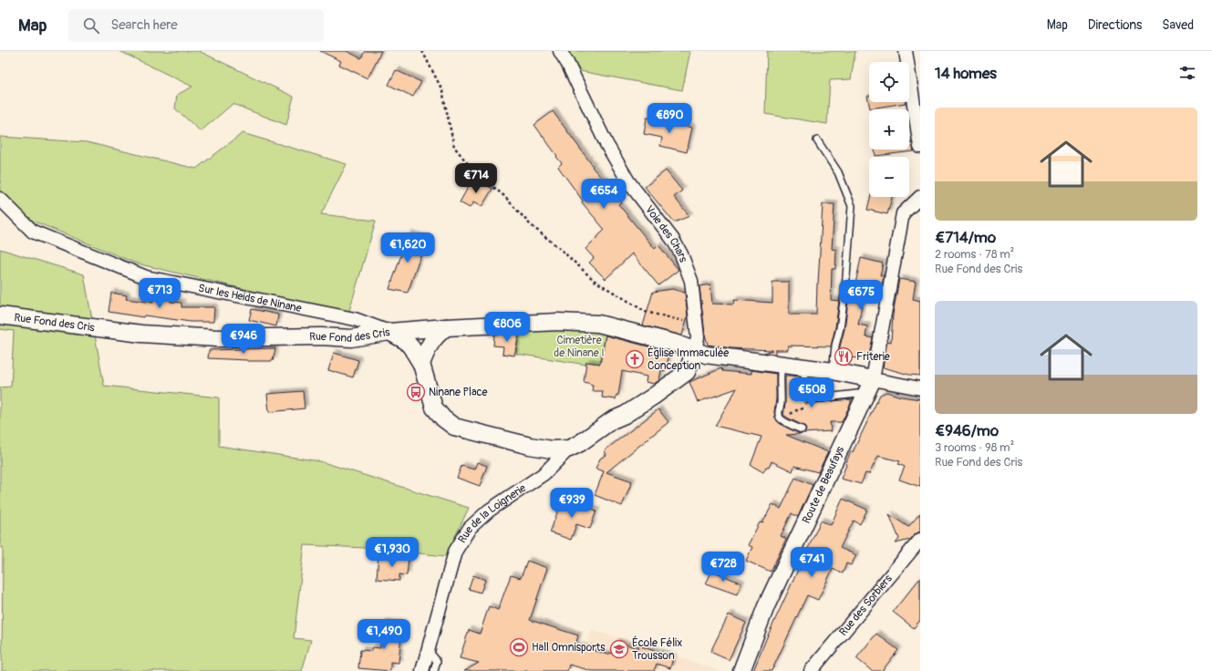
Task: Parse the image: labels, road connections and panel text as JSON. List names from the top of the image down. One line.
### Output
{"streets":{"street":["Voie des Chars","Sur les Heids de Ninane","Rue Fond des Cris","Route de Beaufays","Rue de la Loignerie","Rue des Sorbiers"]},"crossings":[["Voie des Chars","Rue Fond des Cris"],["Voie des Chars","Rue de la Loignerie"],["Sur les Heids de Ninane","Rue Fond des Cris"],["Rue Fond des Cris","Route de Beaufays"],["Rue Fond des Cris","Rue de la Loignerie"]],"parks":["Cimetière de Ninane I"],"places":{"restaurant":["Friterie"],"church":["Église Immaculée Conception"],"bus stop":["Ninane Place"],"sports":["Hall Omnisports"],"school or university":["École Félix Trousson"]},"page":{"header":"Map","search":"Search here","nav":["Map","Directions","Saved"],"heading":"14 homes","map_buttons":["+","−"],"list":[{"name":"€714/mo","note":"2 rooms · 78 m² · Rue Fond des Cris"},{"name":"€946/mo","note":"3 rooms · 98 m² · Rue Fond des Cris"}],"price":["€890","€714","€654","€1,620","€713","€675","€806","€946","€508","€939","€1,930","€741","€728","€1,490"]}}
